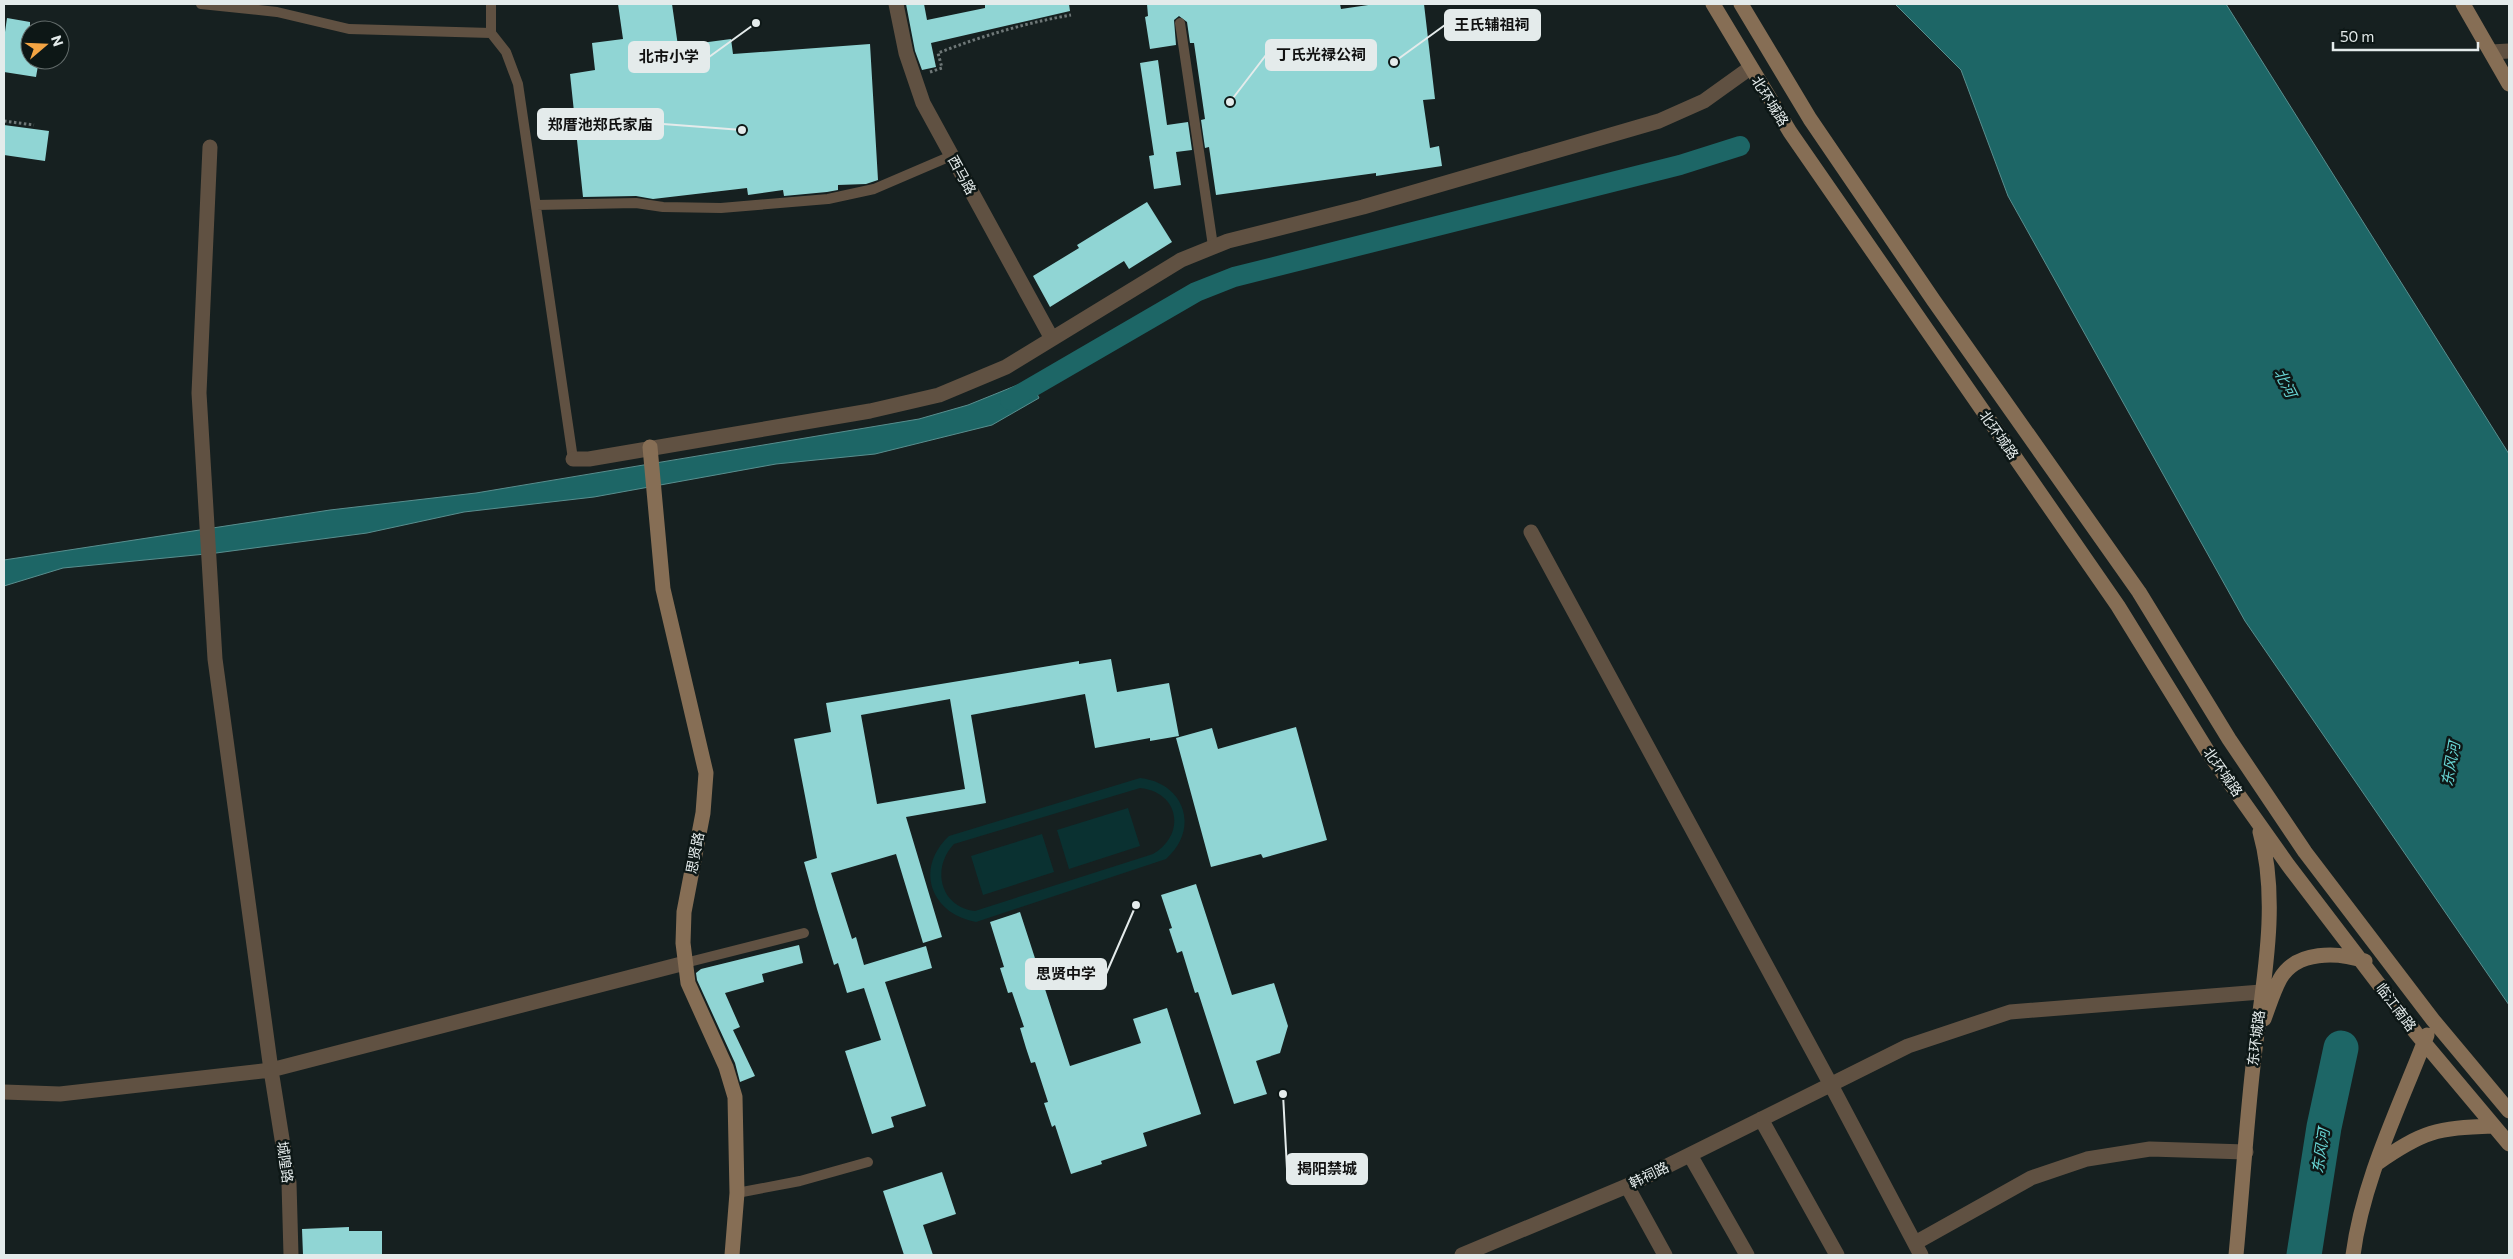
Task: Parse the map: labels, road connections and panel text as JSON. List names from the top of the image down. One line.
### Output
{"streets":{"main road":["北环城路","思贤路","临江南路","东环城路"],"street":["西马路","城隍路","韩祠路"]},"crossings":[["北环城路","临江南路"],["北环城路","东环城路"],["东环城路","韩祠路"]],"water":["北河","东风河"],"places":["北市小学","王氏辅祖祠","丁氏光禄公祠","郑厝池郑氏家庙","思贤中学","揭阳禁城"],"scale_bar":"50 m","north":"right"}
